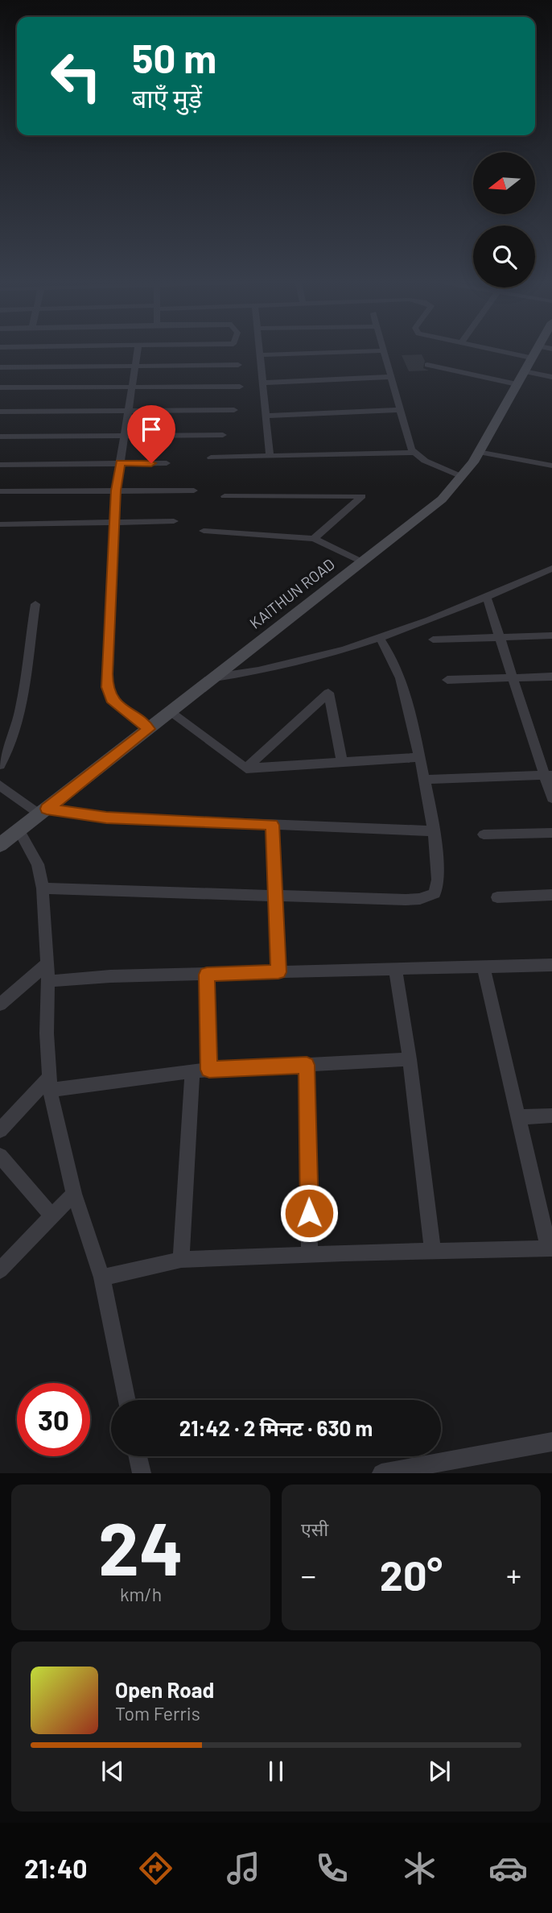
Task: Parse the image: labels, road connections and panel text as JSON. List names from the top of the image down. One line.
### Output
{"streets":{"street":["KAITHUN ROAD"]},"north":"left","page":{"turn":["50 m","बाएँ मुड़ें"],"limit":"30","trip":"21:42 · 2 मिनट · 630 m","tile":[["24","km/h"],"एसी"],"heat":["−","20°","+"],"song":["Open Road","Tom Ferris"],"tabs":"21:40"}}
